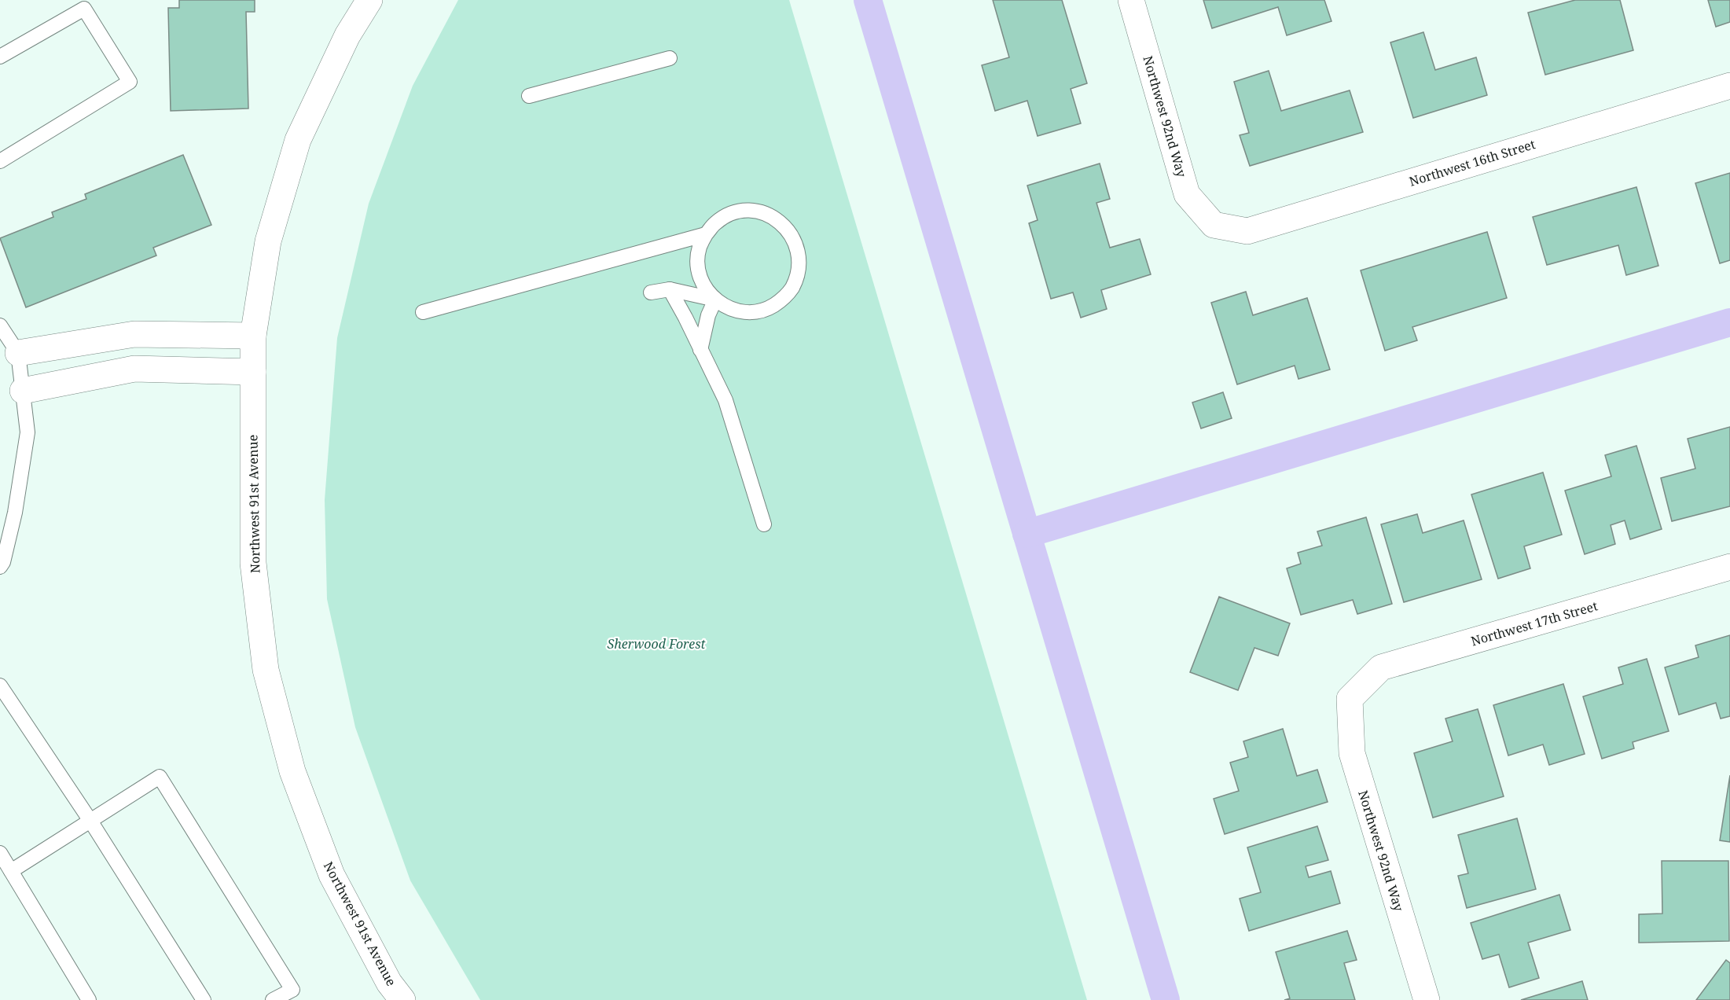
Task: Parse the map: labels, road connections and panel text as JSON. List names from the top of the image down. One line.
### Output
{"streets":{"street":["Northwest 92nd Way","Northwest 16th Street","Northwest 91st Avenue","Northwest 17th Street"]},"crossings":[["Northwest 92nd Way","Northwest 16th Street"],["Northwest 92nd Way","Northwest 17th Street"]],"parks":["Sherwood Forest"]}
